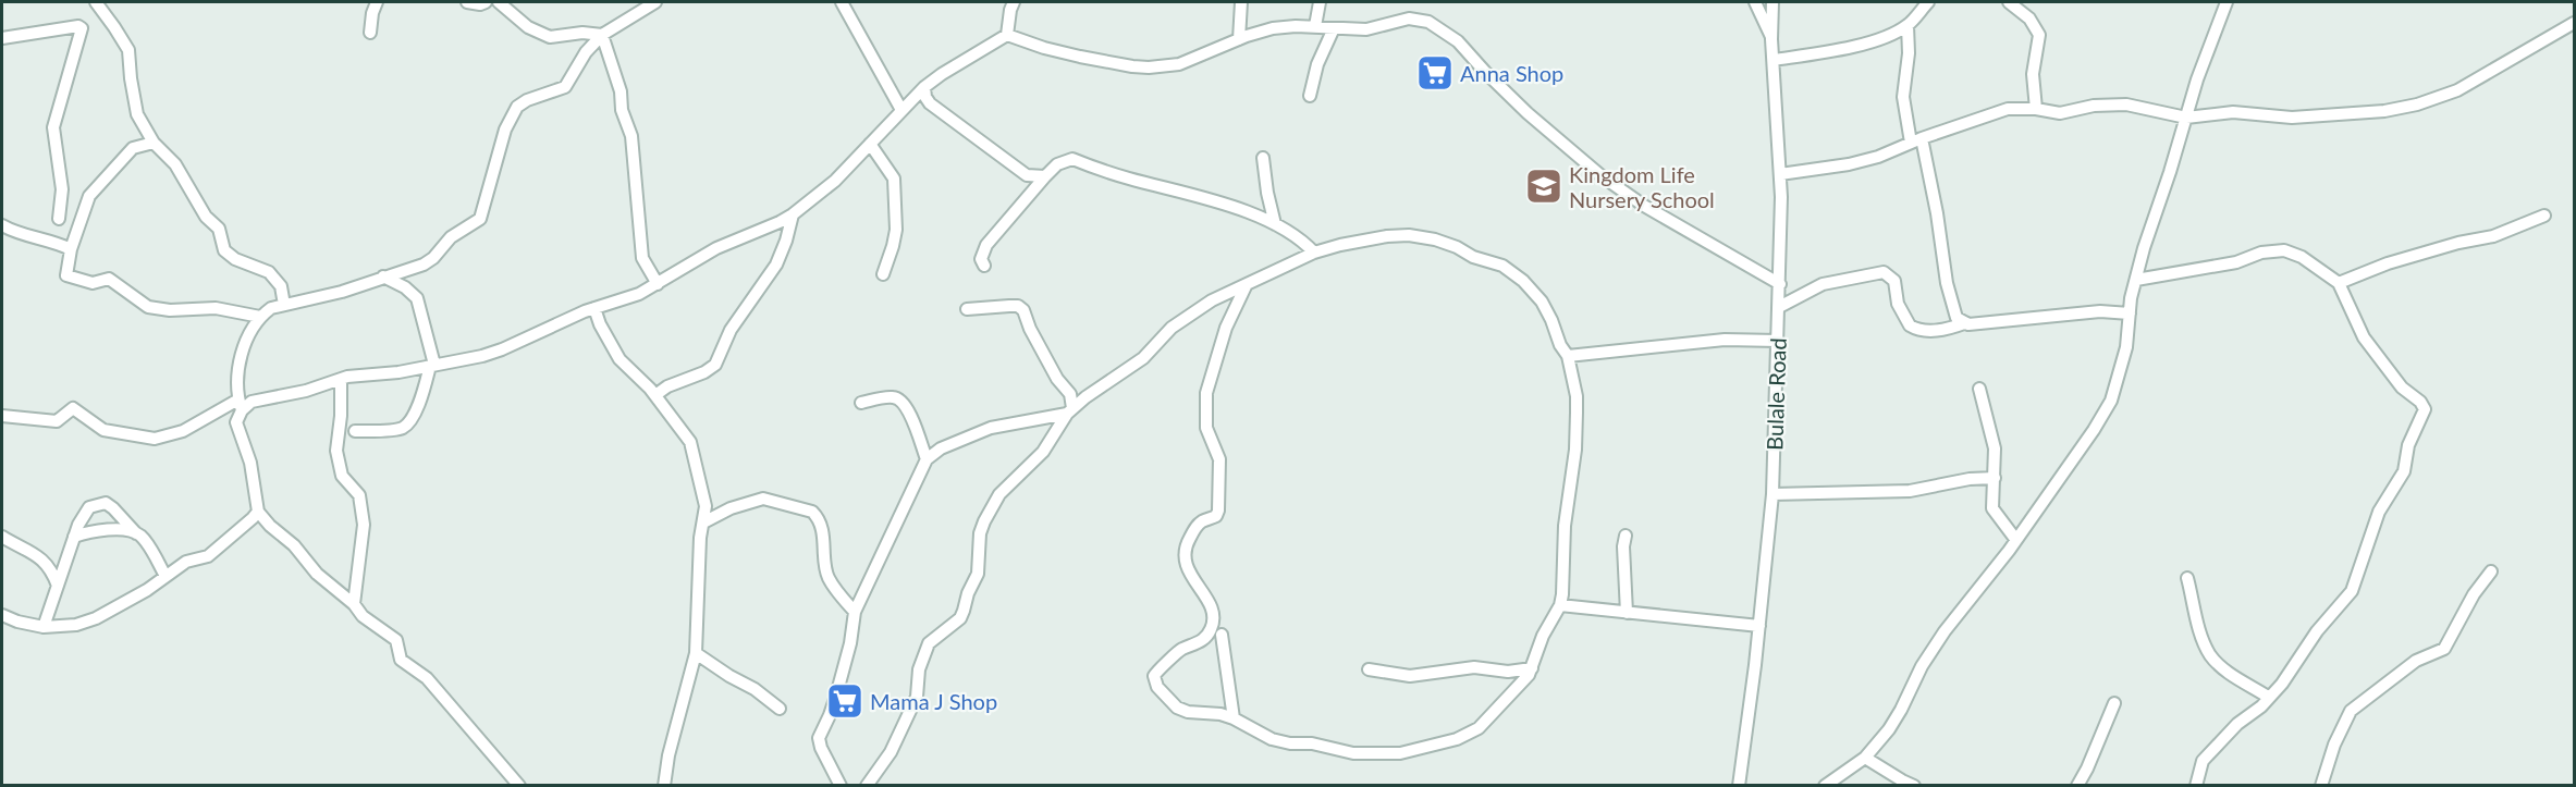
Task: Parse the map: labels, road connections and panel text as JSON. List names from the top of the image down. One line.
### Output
{"streets":{"street":["Bulale Road"]},"places":{"supermarket":["Anna Shop","Mama J Shop"],"school or university":["Kingdom Life Nursery School"]}}
